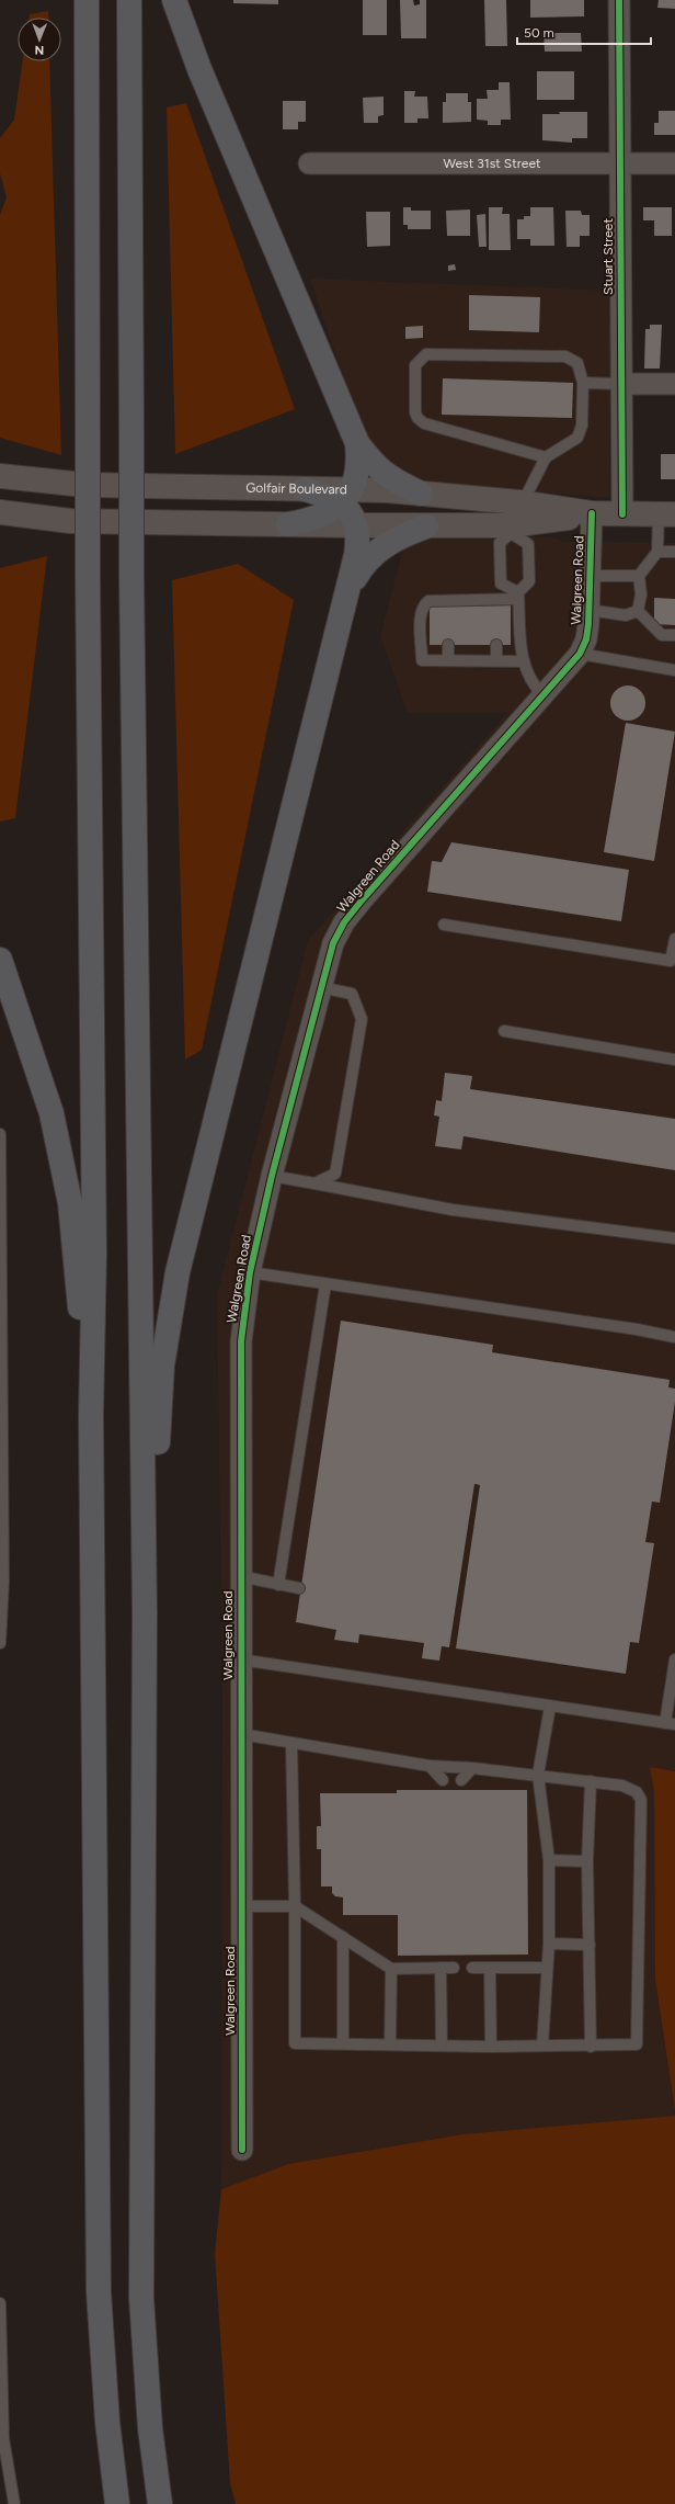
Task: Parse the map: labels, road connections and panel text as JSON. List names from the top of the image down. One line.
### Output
{"streets":{"main road":["Golfair Boulevard"],"street":["West 31st Street","Stuart Street","Walgreen Road"]},"crossings":[["West 31st Street","Stuart Street"],["Stuart Street","Golfair Boulevard"],["Golfair Boulevard","Walgreen Road"]],"scale_bar":"50 m","north":"bottom"}
